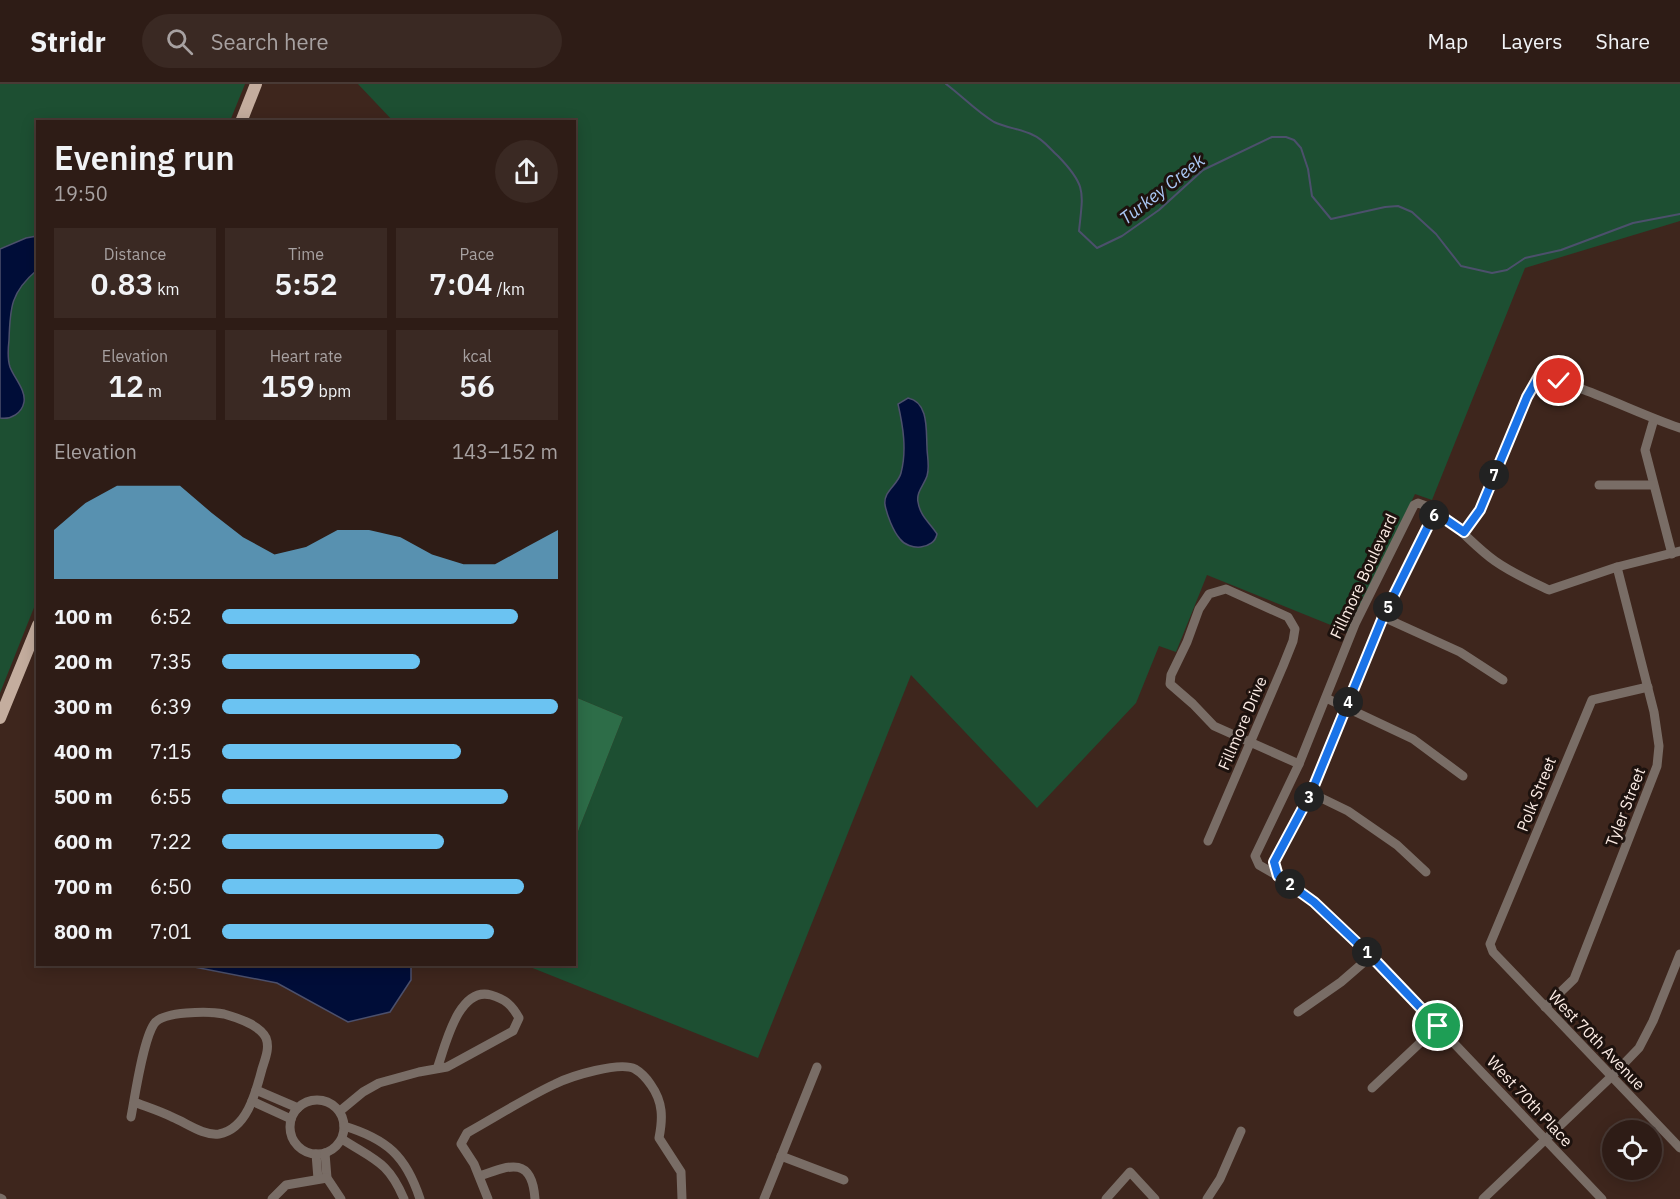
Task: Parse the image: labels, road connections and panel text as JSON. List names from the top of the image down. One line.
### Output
{"streets":{"street":["Fillmore Boulevard","Fillmore Drive","Polk Street","Tyler Street","West 70th Avenue","West 70th Place"]},"crossings":[["Fillmore Boulevard","West 70th Place"],["Polk Street","Tyler Street"],["Polk Street","West 70th Avenue"],["Tyler Street","West 70th Avenue"]],"water":["Turkey Creek"],"page":{"header":"Stridr","search":"Search here","nav":["Map","Layers","Share"],"heading":["Evening run","19:50"],"stats":[["Distance","0.83 km"],["Time","5:52"],["Pace","7:04 /km"],["Elevation","12 m"],["Heart rate","159 bpm"],["kcal","56"]],"chart":["Elevation","143–152 m"],"pins":["7","6","5","4","3","2","1"],"list":[{"name":"100 m","note":"6:52"},{"name":"200 m","note":"7:35"},{"name":"300 m","note":"6:39"},{"name":"400 m","note":"7:15"},{"name":"500 m","note":"6:55"},{"name":"600 m","note":"7:22"},{"name":"700 m","note":"6:50"},{"name":"800 m","note":"7:01"}]}}
